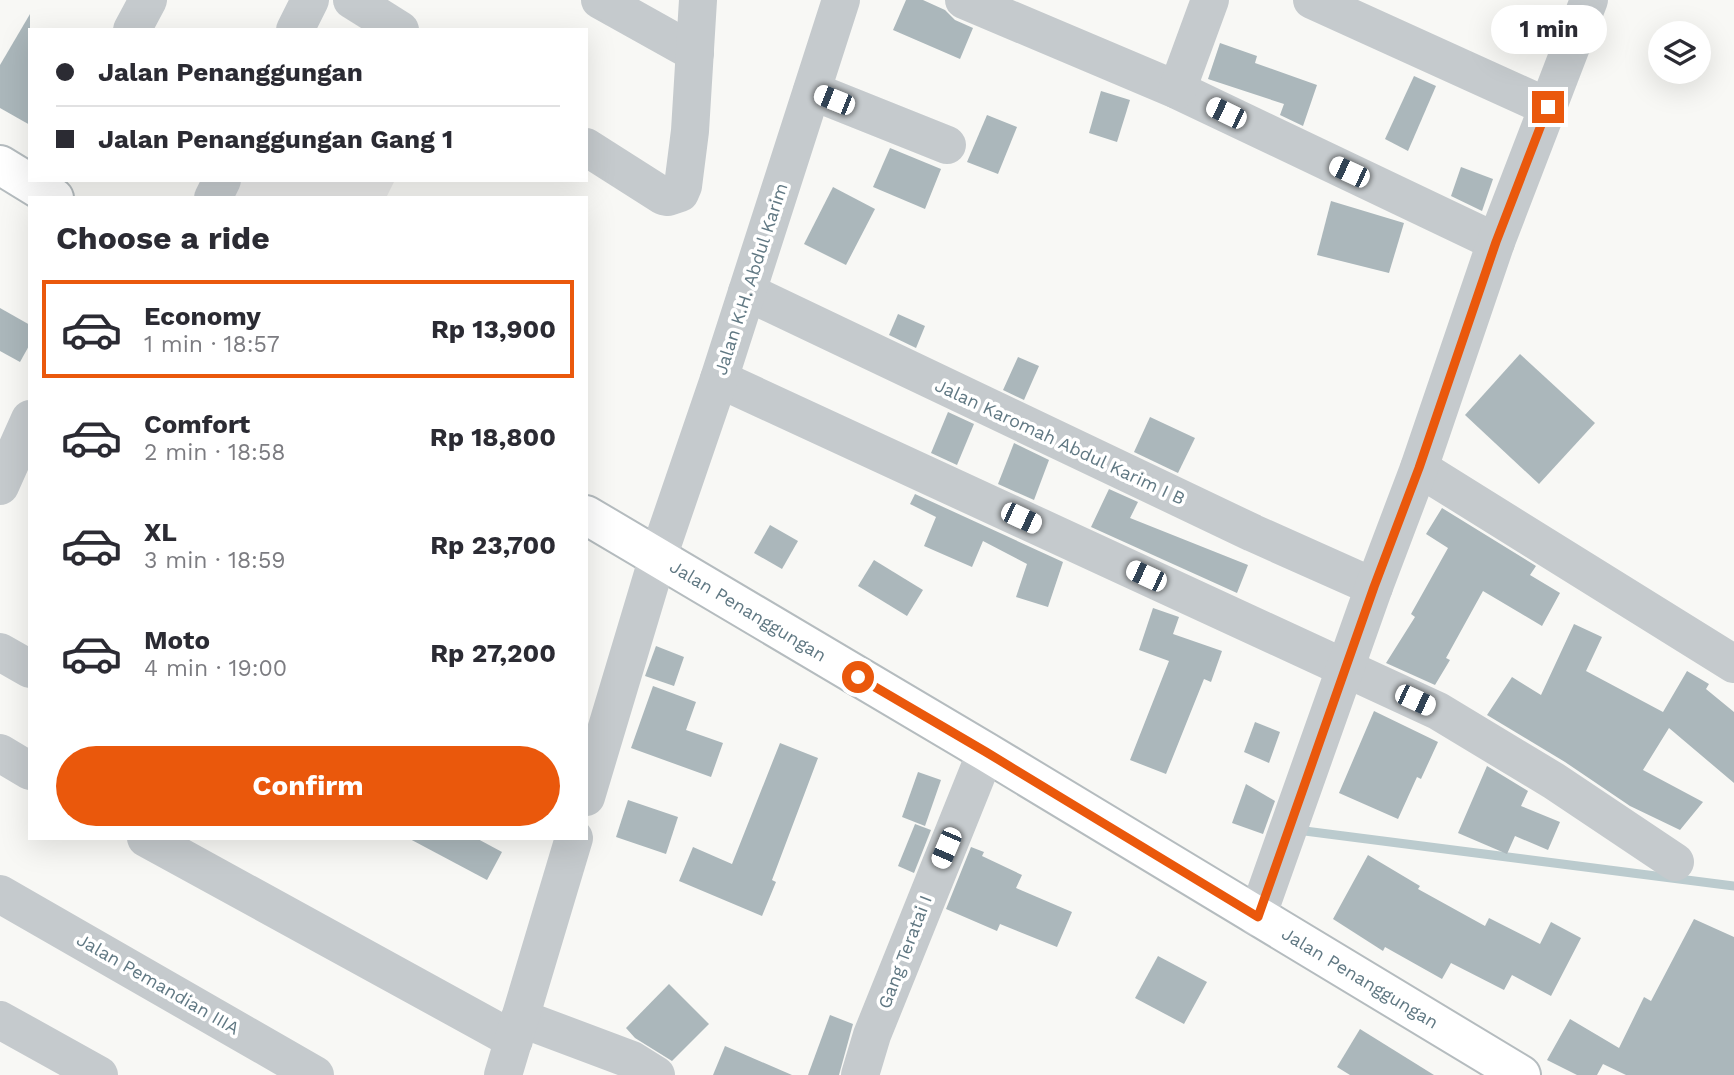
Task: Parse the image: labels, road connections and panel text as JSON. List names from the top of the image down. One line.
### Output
{"streets":{"main road":["Jalan Penanggungan"],"street":["Jalan K.H. Abdul Karim","Jalan Karomah Abdul Karim I B","Gang Teratai I","Jalan Pemandian IIIA"]},"crossings":[["Jalan K.H. Abdul Karim","Jalan Karomah Abdul Karim I B"],["Jalan K.H. Abdul Karim","Jalan Penanggungan"],["Jalan Penanggungan","Gang Teratai I"]],"page":{"bubble":"1 min","banner":["Jalan Penanggungan","Jalan Penanggungan Gang 1"],"heading":"Choose a ride","list":[{"name":"Economy","note":"1 min · 18:57","value":"Rp 13,900"},{"name":"Comfort","note":"2 min · 18:58","value":"Rp 18,800"},{"name":"XL","note":"3 min · 18:59","value":"Rp 23,700"},{"name":"Moto","note":"4 min · 19:00","value":"Rp 27,200"}],"buttons":"Confirm"}}
